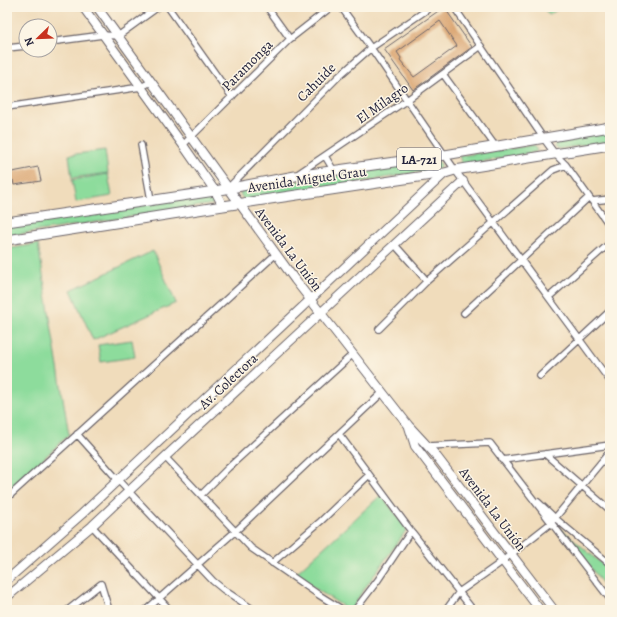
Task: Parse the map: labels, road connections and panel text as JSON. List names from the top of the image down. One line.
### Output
{"streets":{"main road":["LA-721","Avenida Miguel Grau"],"street":["Paramonga","Cahuide","El Milagro","Avenida La Unión","Av. Colectora"]},"crossings":[["Paramonga","Avenida La Unión"],["Cahuide","Avenida Miguel Grau"],["Cahuide","Avenida La Unión"],["El Milagro","Avenida Miguel Grau"],["Avenida Miguel Grau","Avenida La Unión"],["Avenida Miguel Grau","Av. Colectora"],["Avenida La Unión","Av. Colectora"]],"north":"bottom left"}
